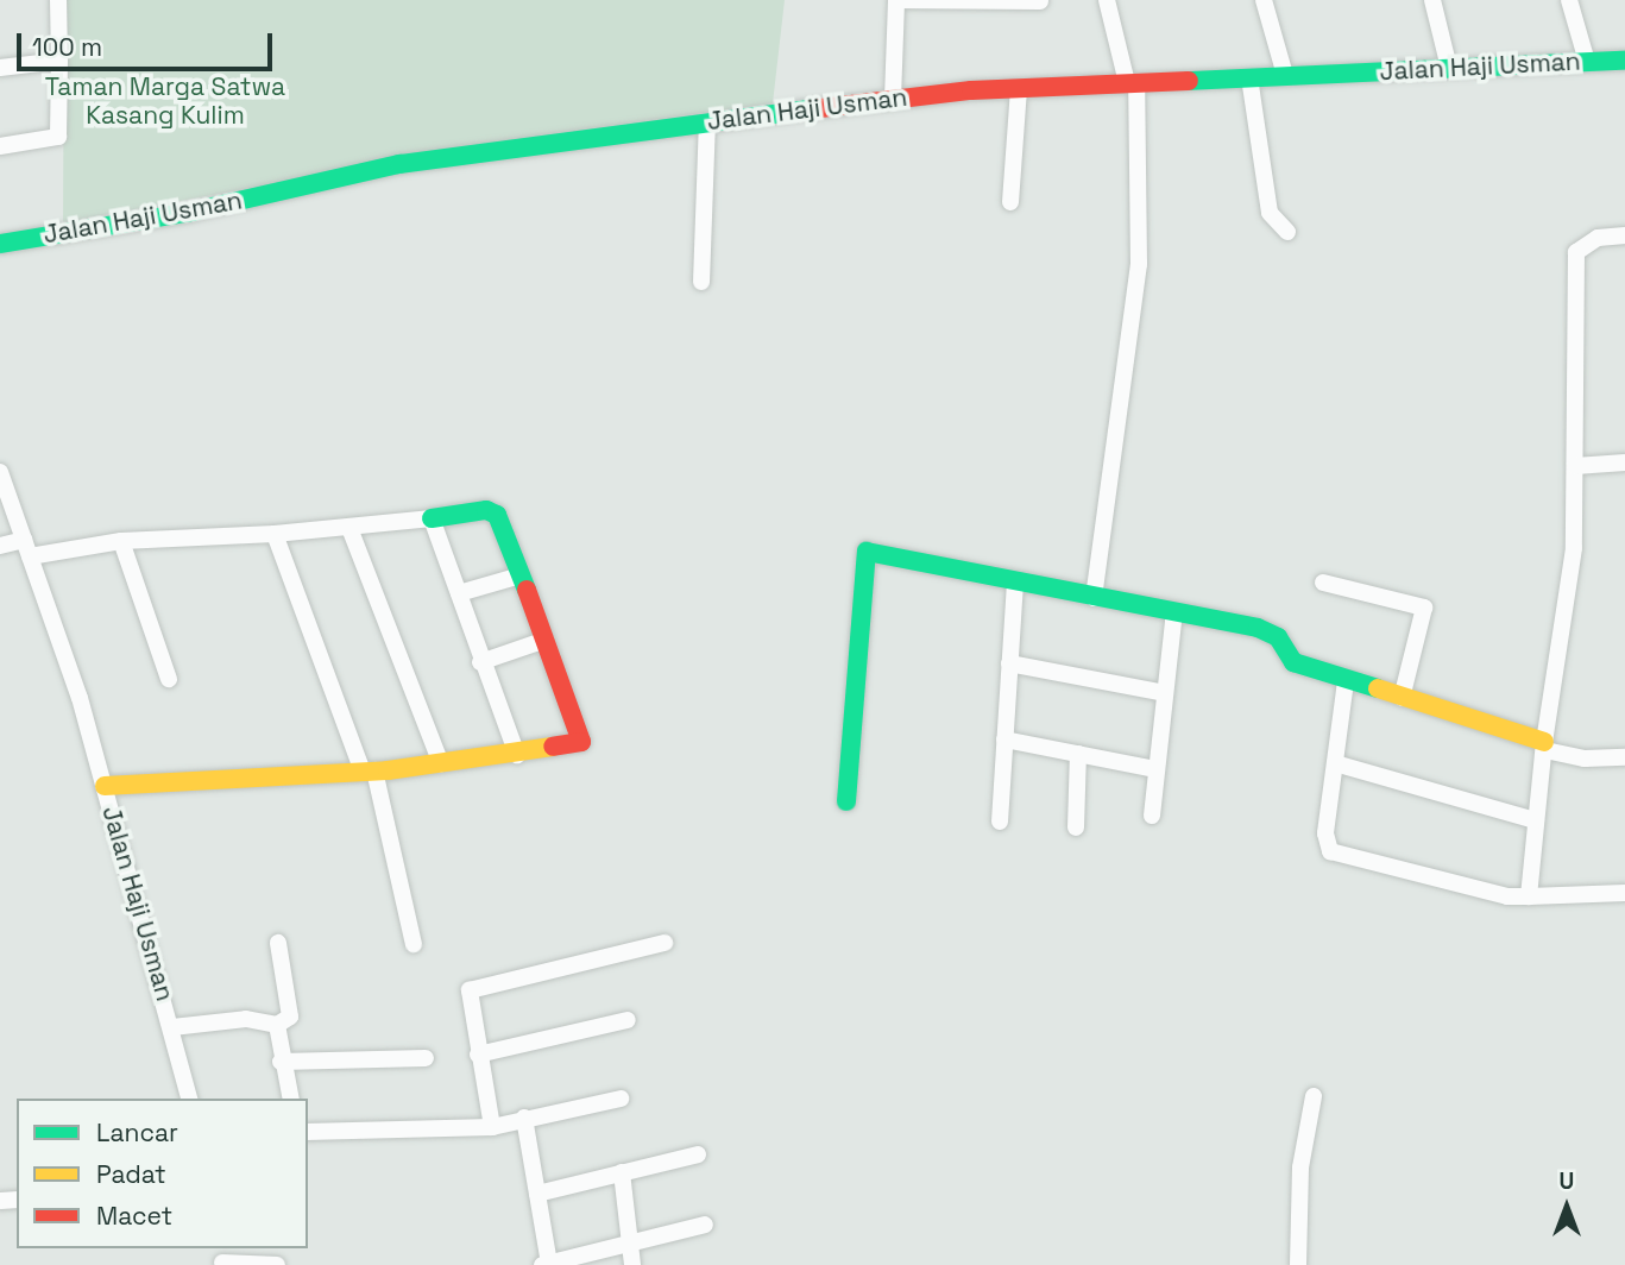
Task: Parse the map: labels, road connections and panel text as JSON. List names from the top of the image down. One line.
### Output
{"streets":{"street":["Jalan Haji Usman"]},"parks":["Taman Marga Satwa Kasang Kulim"],"legend":["Lancar","Padat","Macet"],"scale_bar":"100 m","north":"top"}
